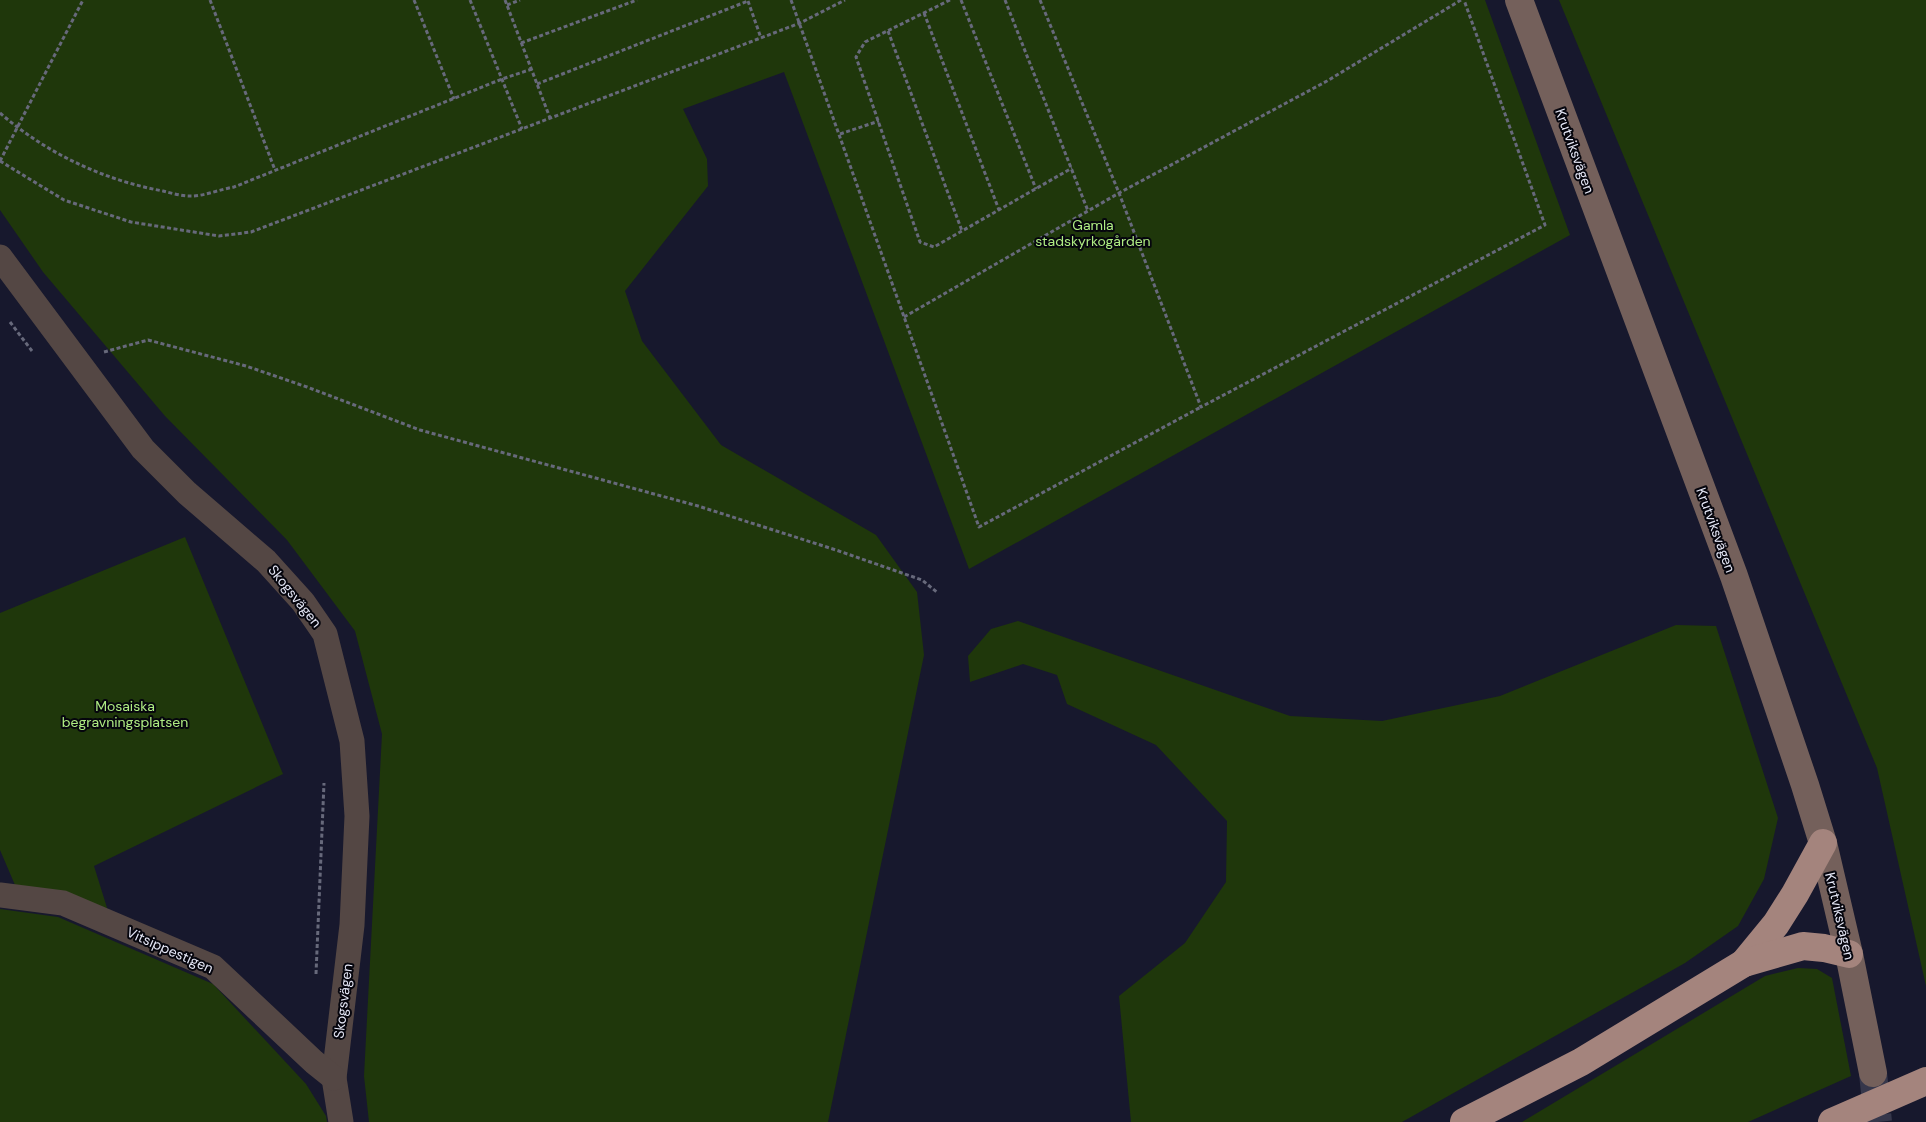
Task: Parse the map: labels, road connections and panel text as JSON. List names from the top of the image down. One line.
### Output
{"streets":{"street":["Krutviksvägen","Skogsvägen","Vitsippestigen"]},"crossings":[["Skogsvägen","Vitsippestigen"]],"parks":["Gamla stadskyrkogården","Mosaiska begravningsplatsen"]}
